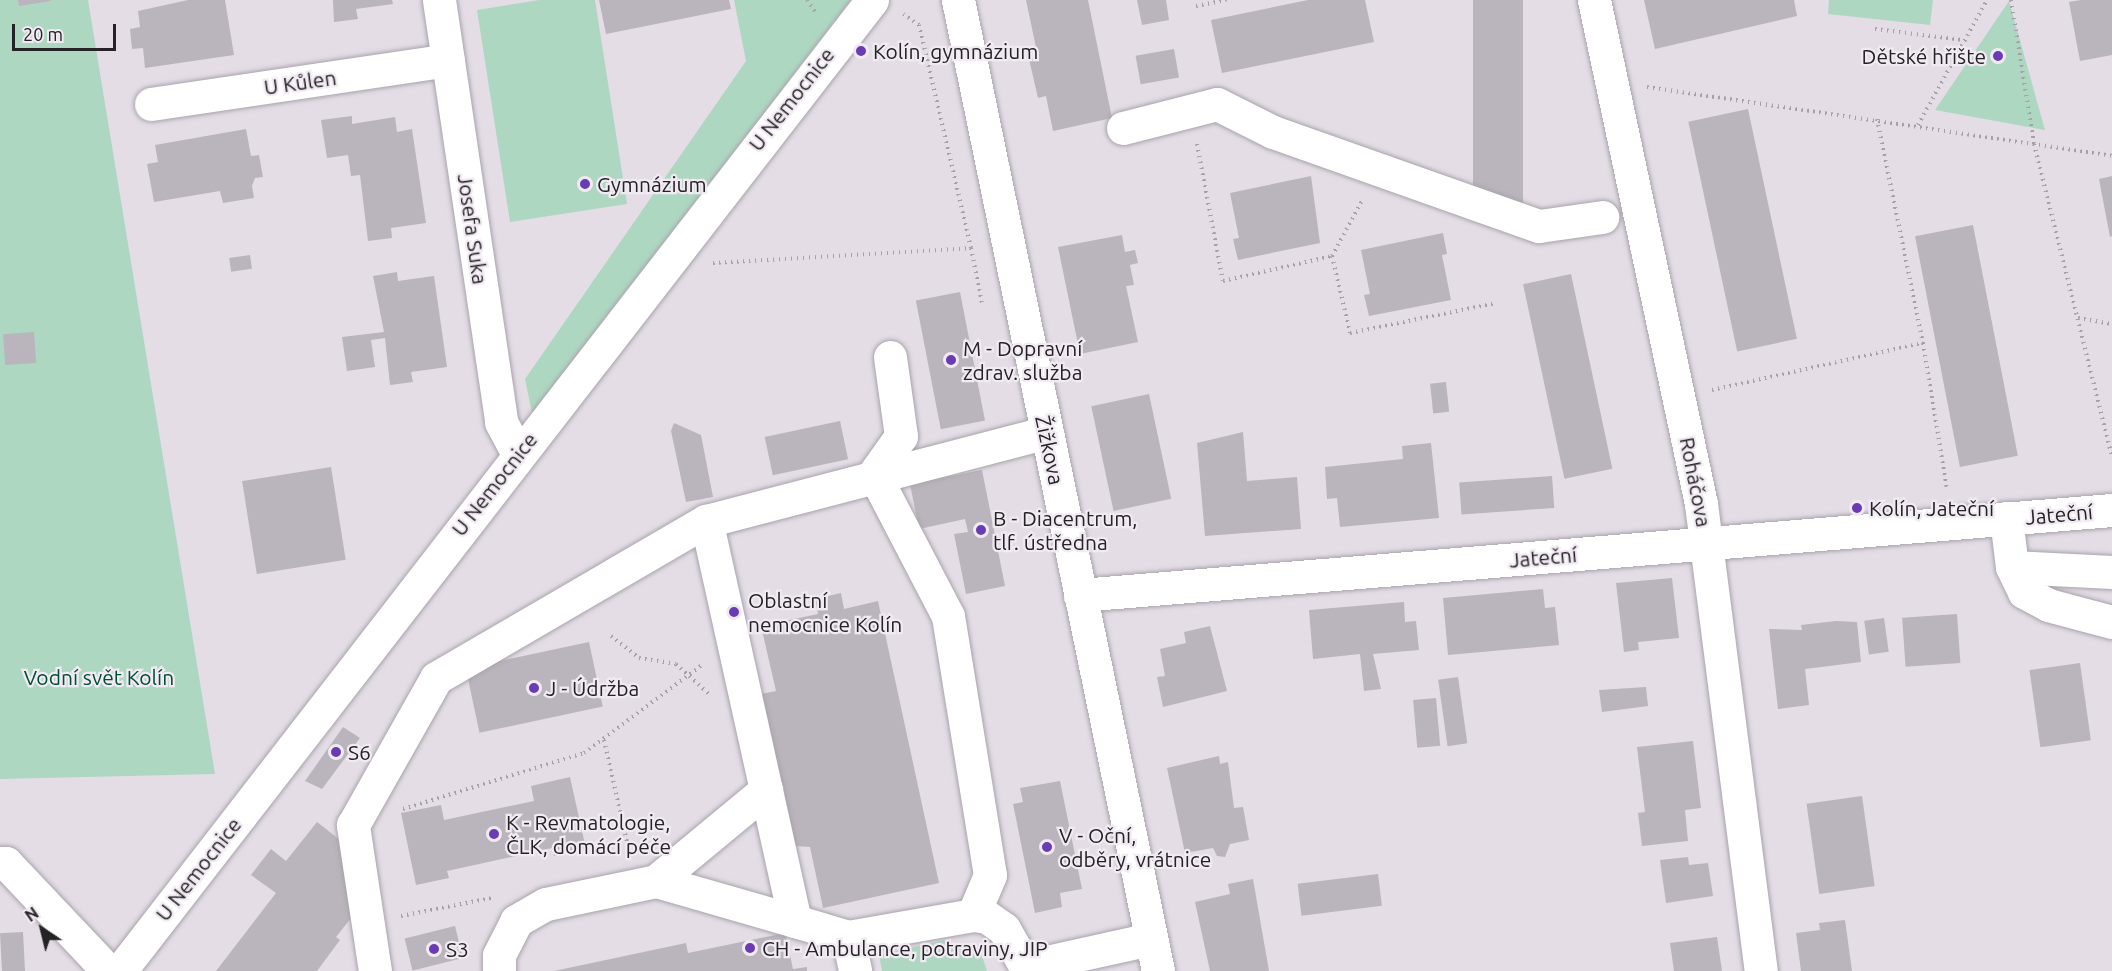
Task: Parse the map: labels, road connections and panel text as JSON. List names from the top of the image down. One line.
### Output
{"streets":{"street":["U Kůlen","U Nemocnice","Josefa Suka","Žižkova","Roháčova","Jateční"]},"crossings":[["U Kůlen","Josefa Suka"],["U Nemocnice","Josefa Suka"],["Žižkova","Jateční"],["Roháčova","Jateční"]],"parks":["Vodní svět Kolín"],"places":["Kolín, gymnázium","Dětské hřište","Gymnázium","M - Dopravní zdrav. služba","Kolín, Jateční","B - Diacentrum, tlf. ústředna","Oblastní nemocnice Kolín","J - Údržba","S6","K - Revmatologie, ČLK, domácí péče","V - Oční, odběry, vrátnice","CH - Ambulance, potraviny, JIP","S3"],"scale_bar":"20 m","north":"top left"}
